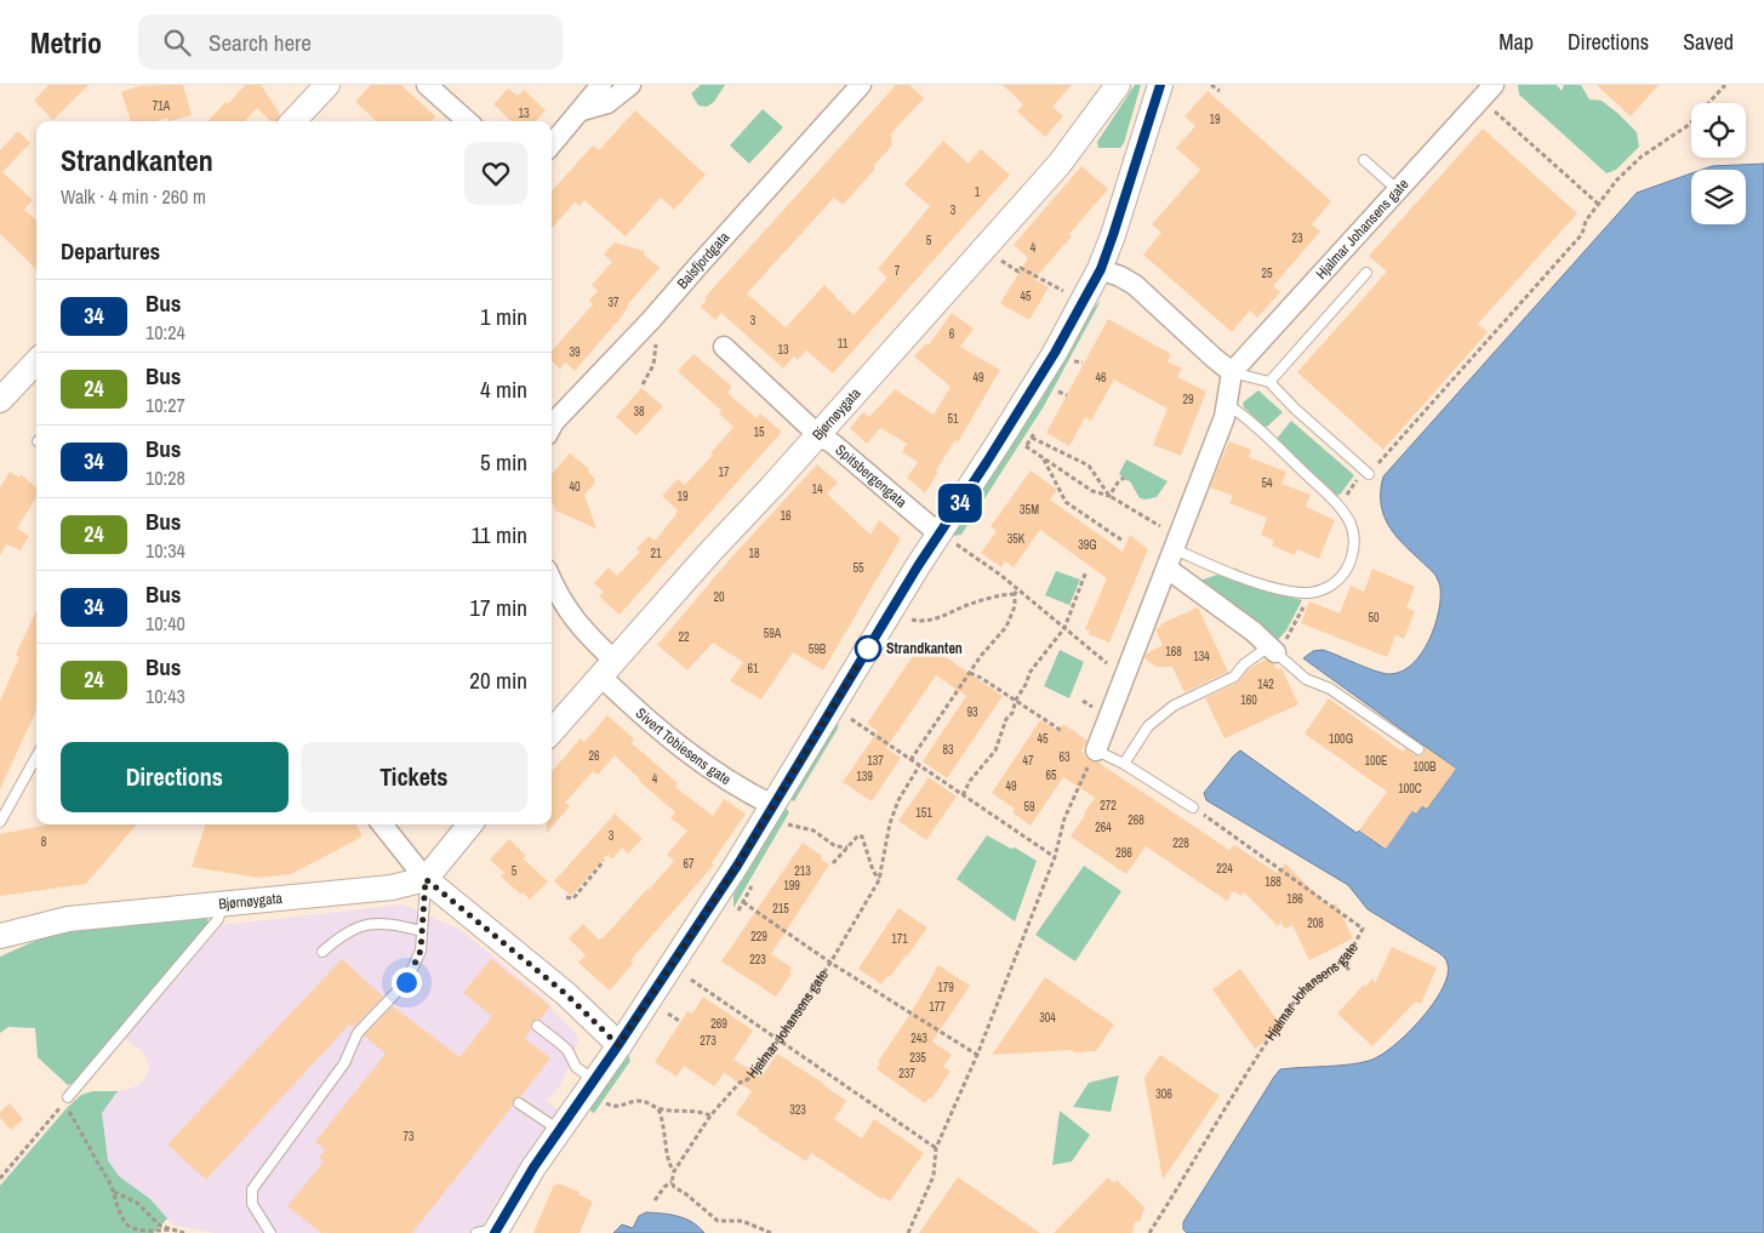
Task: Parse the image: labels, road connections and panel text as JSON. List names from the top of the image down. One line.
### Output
{"streets":{"street":["Hjalmar Johansens gate","Balsfjordgata","Bjørnøygata","Spitsbergengata","Sivert Tobiesens gate"]},"crossings":[["Bjørnøygata","Spitsbergengata"],["Bjørnøygata","Sivert Tobiesens gate"]],"places":["Strandkanten"],"lines":["bus line 34"],"house_numbers":["71A","13","19","1","3","23","5","4","7","25","45","37","3","6","11","13","39","49","46","29","38","51","15","17","54","40","14","19","35M","16","35K","39G","21","18","55","20","50","59A","22","59B","168","134","61","142","160","93","45","100G","83","26","63","137","47","100E","100B","65","139","4","49","100C","272","59","151","268","264","3","8","228","286","67","224","5","213","188","199","186","215","208","229","171","223","179","177","304","269","243","273","235","237","306","323","73"],"page":{"header":"Metrio","search":"Search here","nav":["Map","Directions","Saved"],"on_map":"34","heading":[["Strandkanten","Walk · 4 min · 260 m"],"Departures"],"list":[{"mark":"34","name":"Bus","note":"10:24","value":"1 min"},{"mark":"24","name":"Bus","note":"10:27","value":"4 min"},{"mark":"34","name":"Bus","note":"10:28","value":"5 min"},{"mark":"24","name":"Bus","note":"10:34","value":"11 min"},{"mark":"34","name":"Bus","note":"10:40","value":"17 min"},{"mark":"24","name":"Bus","note":"10:43","value":"20 min"}],"buttons":["Directions","Tickets"]}}
